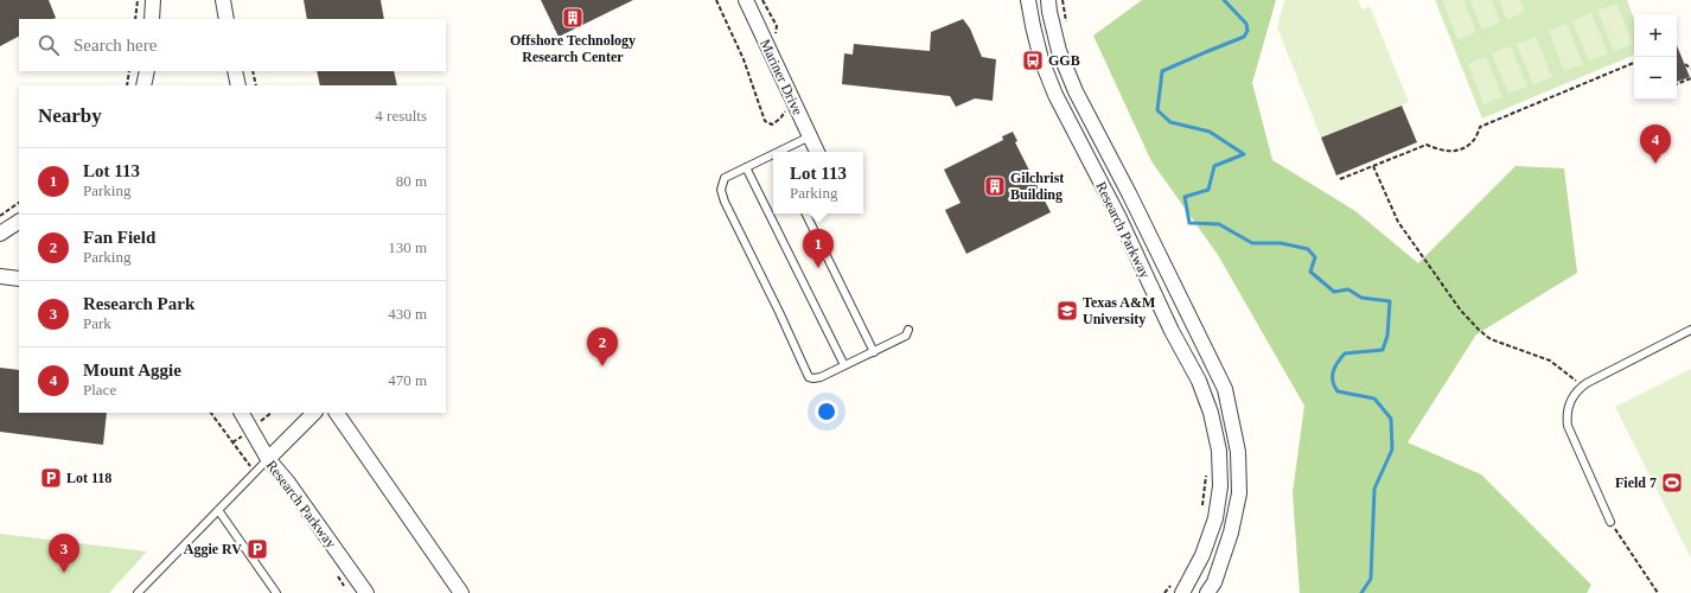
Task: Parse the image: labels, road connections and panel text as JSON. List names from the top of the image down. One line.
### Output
{"streets":{"street":["Mariner Drive","Research Parkway"]},"places":{"building":["Offshore Technology Research Center","Gilchrist Building"],"bus stop":["GGB"],"school or university":["Texas A&M University"],"parking":["Lot 118","Aggie RV"],"sports":["Field 7"]},"page":{"map_buttons":["+","−"],"search":"Search here","heading":["Nearby","4 results"],"pins":["4","1","2","3"],"list":[{"mark":"1","name":"Lot 113","note":"Parking","value":"80 m"},{"mark":"2","name":"Fan Field","note":"Parking","value":"130 m"},{"mark":"3","name":"Research Park","note":"Park","value":"430 m"},{"mark":"4","name":"Mount Aggie","note":"Place","value":"470 m"}],"popup":["Lot 113","Parking"]}}
